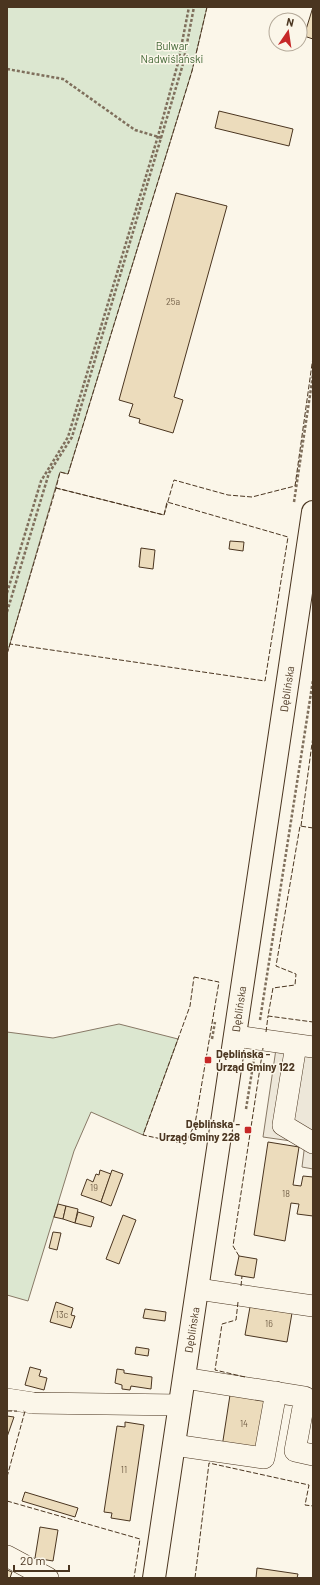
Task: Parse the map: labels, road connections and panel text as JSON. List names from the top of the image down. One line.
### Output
{"streets":{"main road":["Dęblińska"]},"parks":["Bulwar Nadwiślański"],"places":{"transit":["Dęblińska - Urząd Gminy 122","Dęblińska - Urząd Gminy 228"]},"house_numbers":["25a","19","18","13c","16","14","11"],"scale_bar":"20 m","north":"top"}
